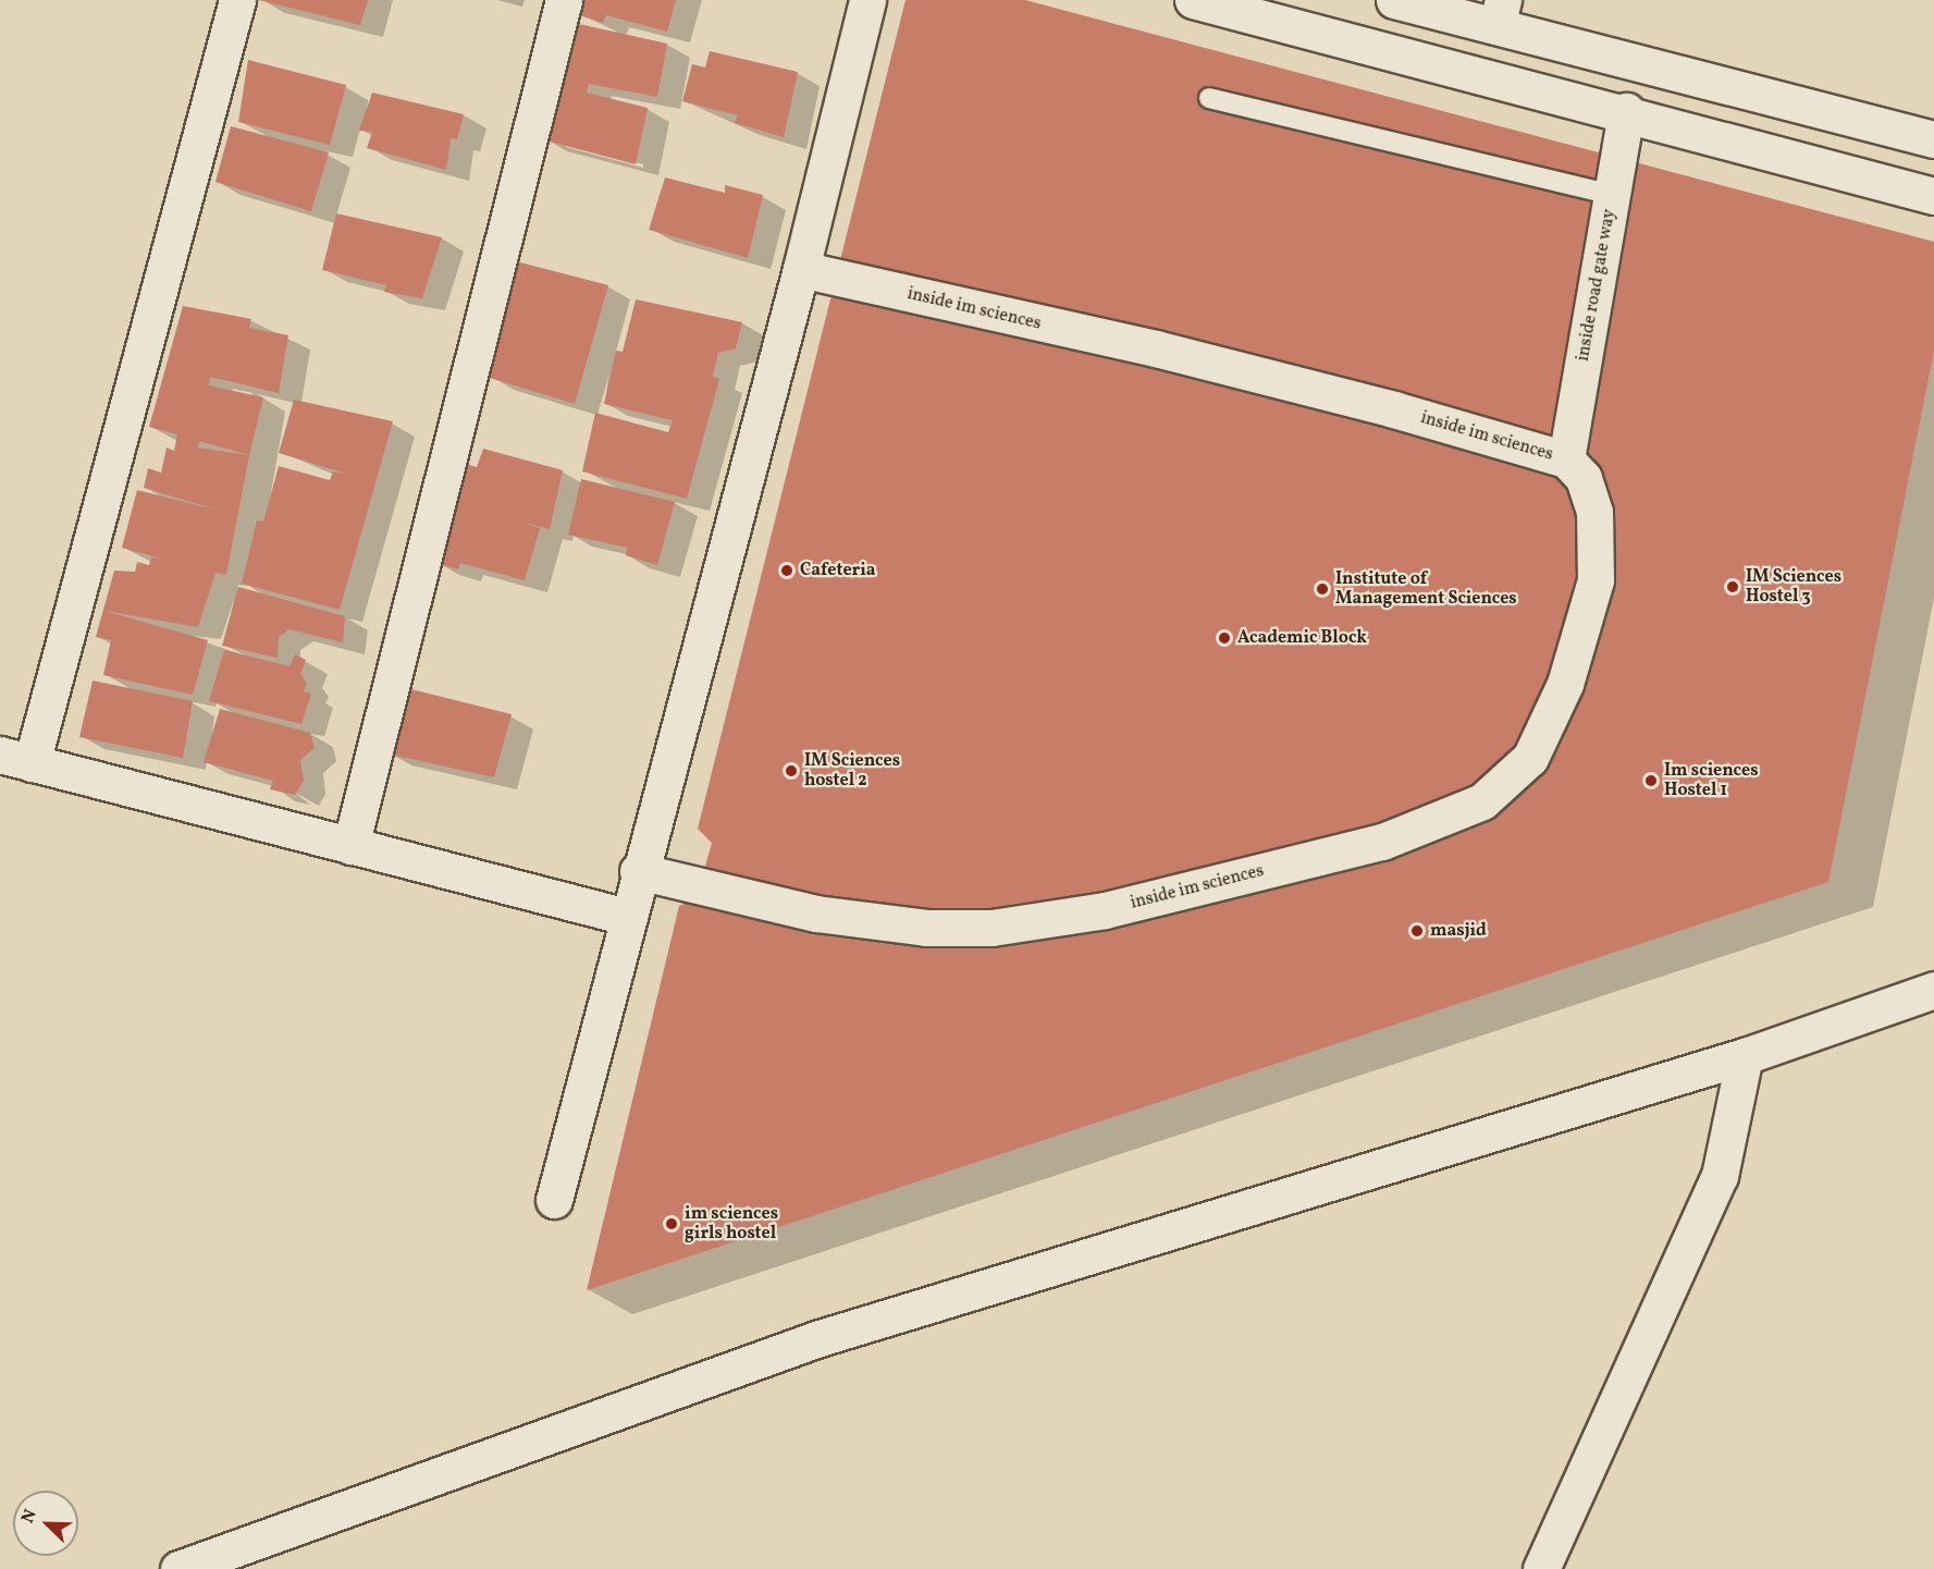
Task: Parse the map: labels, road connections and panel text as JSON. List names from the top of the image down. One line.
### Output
{"streets":{"street":["inside road gate way","inside im sciences"]},"crossings":[["inside road gate way","inside im sciences"]],"places":["Cafeteria","IM Sciences Hostel 3","Institute of Management Sciences","Academic Block","IM Sciences hostel 2","Im sciences Hostel 1","masjid","im sciences girls hostel"],"north":"top left"}
